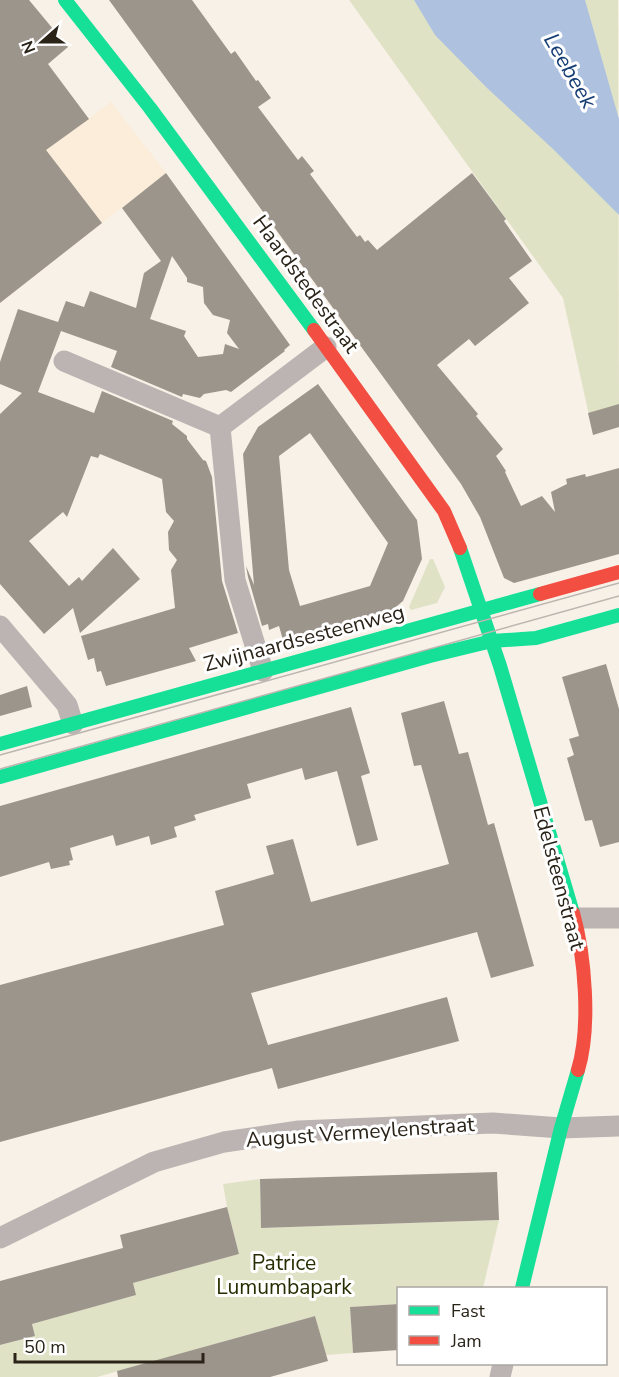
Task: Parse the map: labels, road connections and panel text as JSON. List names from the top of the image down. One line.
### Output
{"streets":{"street":["Haardstedestraat","Zwijnaardsesteenweg","Edelsteenstraat","August Vermeylenstraat"]},"crossings":[["Haardstedestraat","Zwijnaardsesteenweg"],["Haardstedestraat","Edelsteenstraat"],["Zwijnaardsesteenweg","Edelsteenstraat"],["Edelsteenstraat","August Vermeylenstraat"]],"water":["Leebeek"],"parks":["Patrice Lumumbapark"],"legend":["Fast","Jam"],"scale_bar":"50 m","north":"left"}
